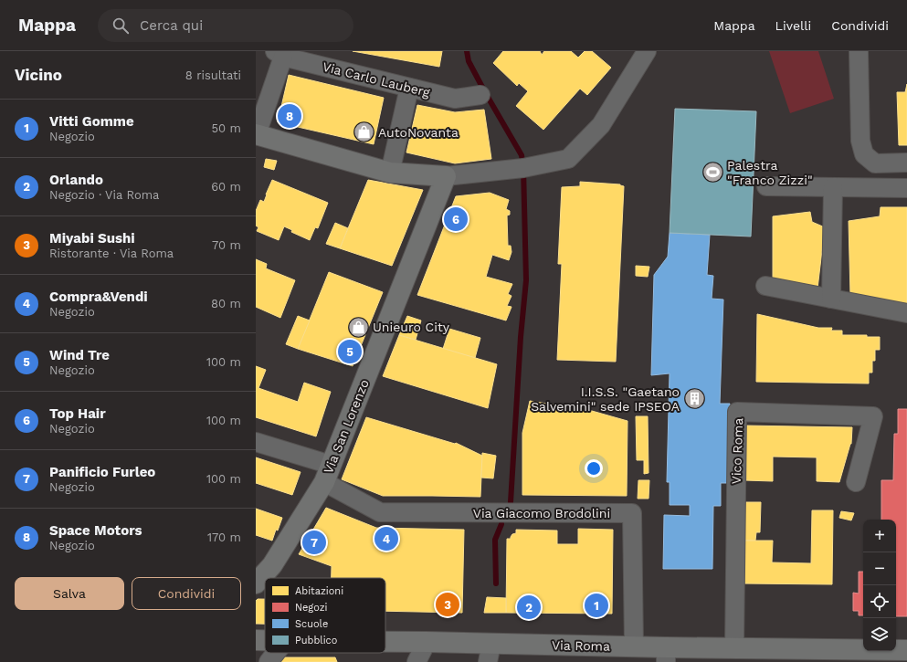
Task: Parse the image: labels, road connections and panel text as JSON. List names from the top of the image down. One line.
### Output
{"streets":{"street":["Via Carlo Lauberg","Via San Lorenzo","Vico Roma","Via Giacomo Brodolini","Via Roma"]},"crossings":[["Via San Lorenzo","Via Giacomo Brodolini"],["Vico Roma","Via Roma"],["Via Giacomo Brodolini","Via Roma"]],"places":{"shop":["AutoNovanta","Unieuro City"],"sports":["Palestra \"Franco Zizzi\""],"building":["I.I.S.S. \"Gaetano Salvemini\" sede IPSEOA"]},"legend":["Abitazioni","Negozi","Scuole","Pubblico"],"page":{"header":"Mappa","search":"Cerca qui","nav":["Mappa","Livelli","Condividi"],"heading":["Vicino","8 risultati"],"list":[{"mark":"1","name":"Vitti Gomme","note":"Negozio","value":"50 m"},{"mark":"2","name":"Orlando","note":"Negozio · Via Roma","value":"60 m"},{"mark":"3","name":"Miyabi Sushi","note":"Ristorante · Via Roma","value":"70 m"},{"mark":"4","name":"Compra&Vendi","note":"Negozio","value":"80 m"},{"mark":"5","name":"Wind Tre","note":"Negozio","value":"100 m"},{"mark":"6","name":"Top Hair","note":"Negozio","value":"100 m"},{"mark":"7","name":"Panificio Furleo","note":"Negozio","value":"100 m"},{"mark":"8","name":"Space Motors","note":"Negozio","value":"170 m"}],"pins":["8","6","5","4","7","3","1","2"],"map_buttons":["+","−"],"buttons":["Salva","Condividi"]}}
